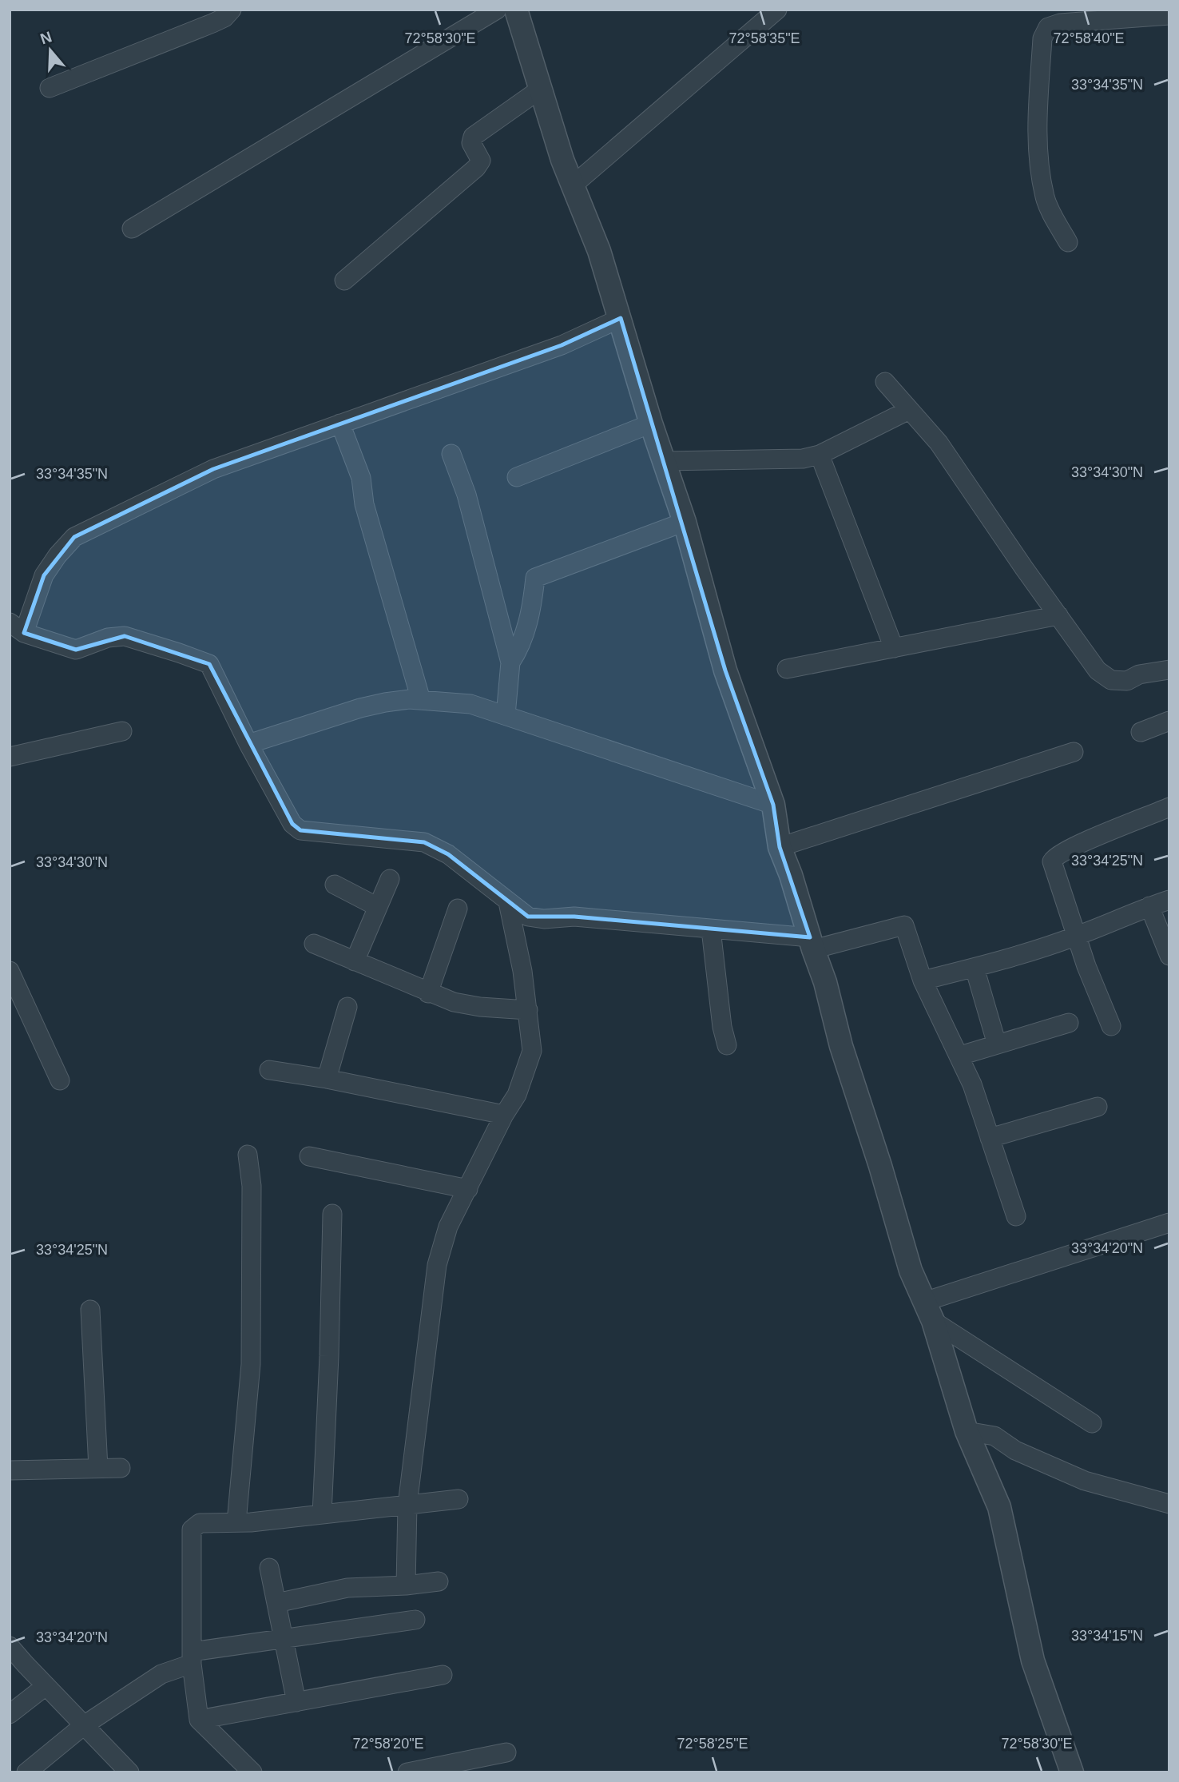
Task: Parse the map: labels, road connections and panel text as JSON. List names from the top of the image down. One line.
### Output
{"north":"top","coordinates":["72°58'35\"E","72°58'40\"E","72°58'30\"E","33°34'35\"N","33°34'30\"N","33°34'25\"N","33°34'20\"N","33°34'15\"N","72°58'20\"E","72°58'25\"E"]}
